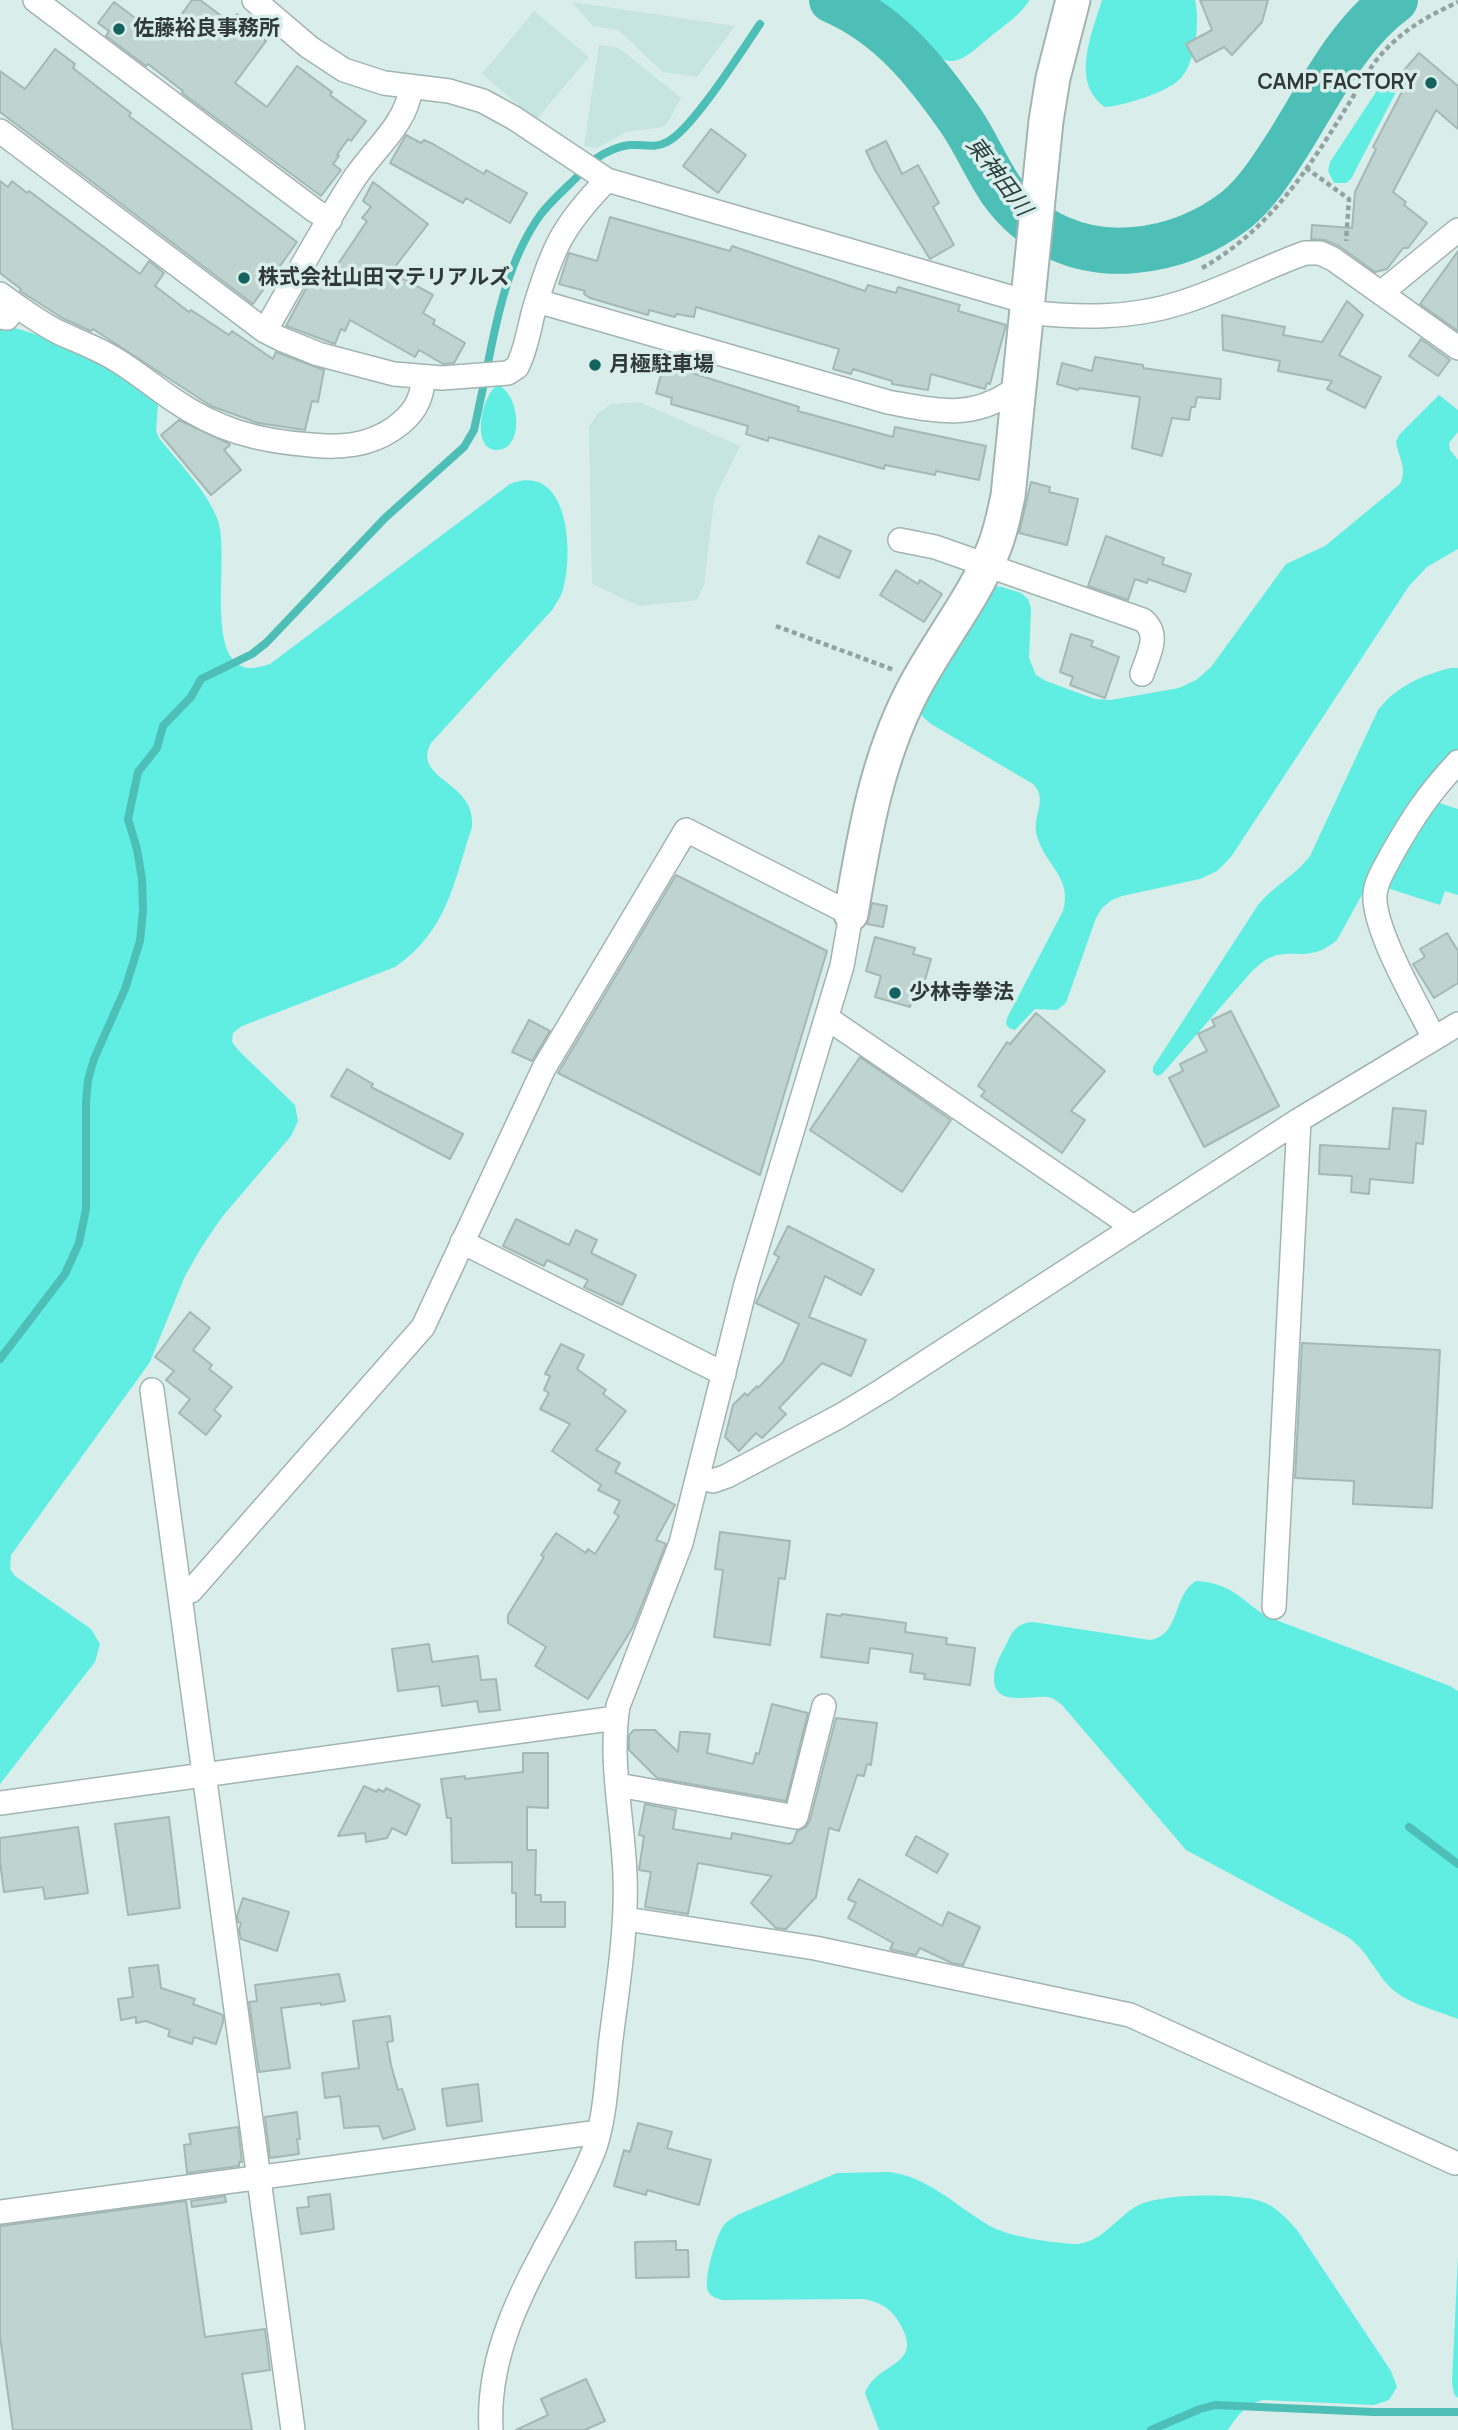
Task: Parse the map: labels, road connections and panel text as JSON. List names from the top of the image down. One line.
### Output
{"water":["東神田川"],"places":["佐藤裕良事務所","CAMP FACTORY","株式会社山田マテリアルズ","月極駐車場","少林寺拳法"]}
